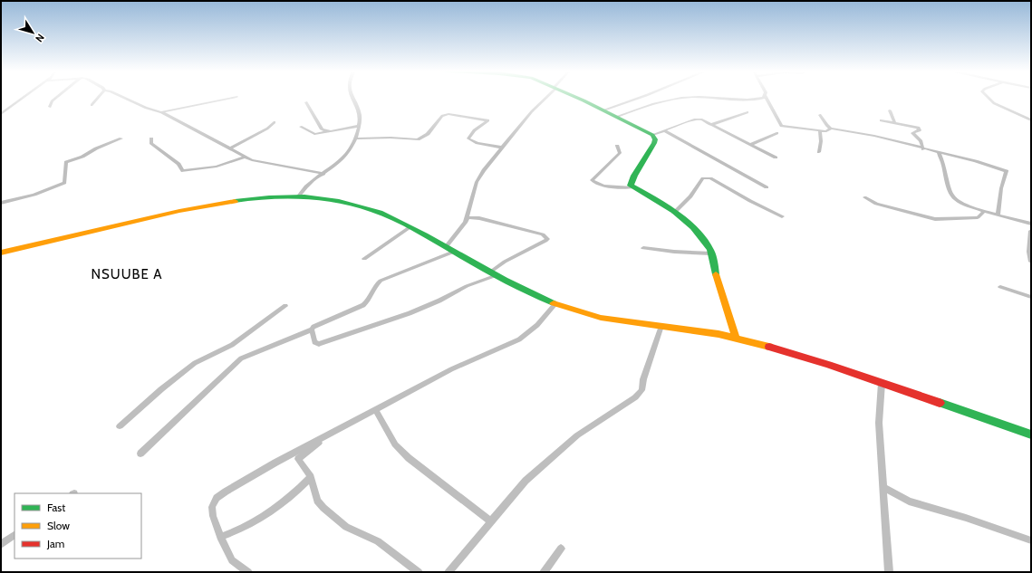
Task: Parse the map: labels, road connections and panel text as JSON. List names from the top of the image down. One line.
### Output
{"districts":["NSUUBE A"],"legend":["Fast","Slow","Jam"],"north":"bottom right"}
